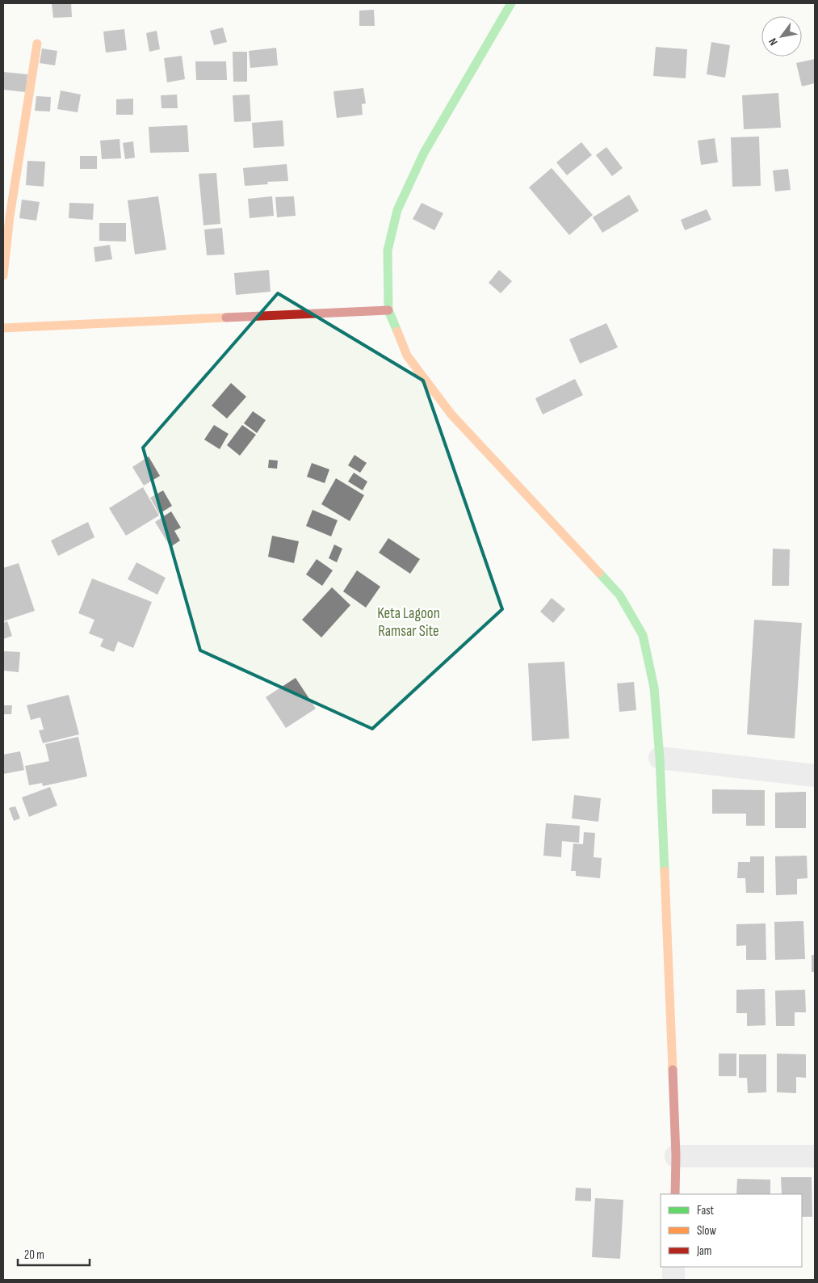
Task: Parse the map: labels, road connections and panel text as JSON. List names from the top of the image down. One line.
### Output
{"parks":["Keta Lagoon Ramsar Site"],"legend":["Fast","Slow","Jam"],"scale_bar":"20 m","north":"bottom left"}
